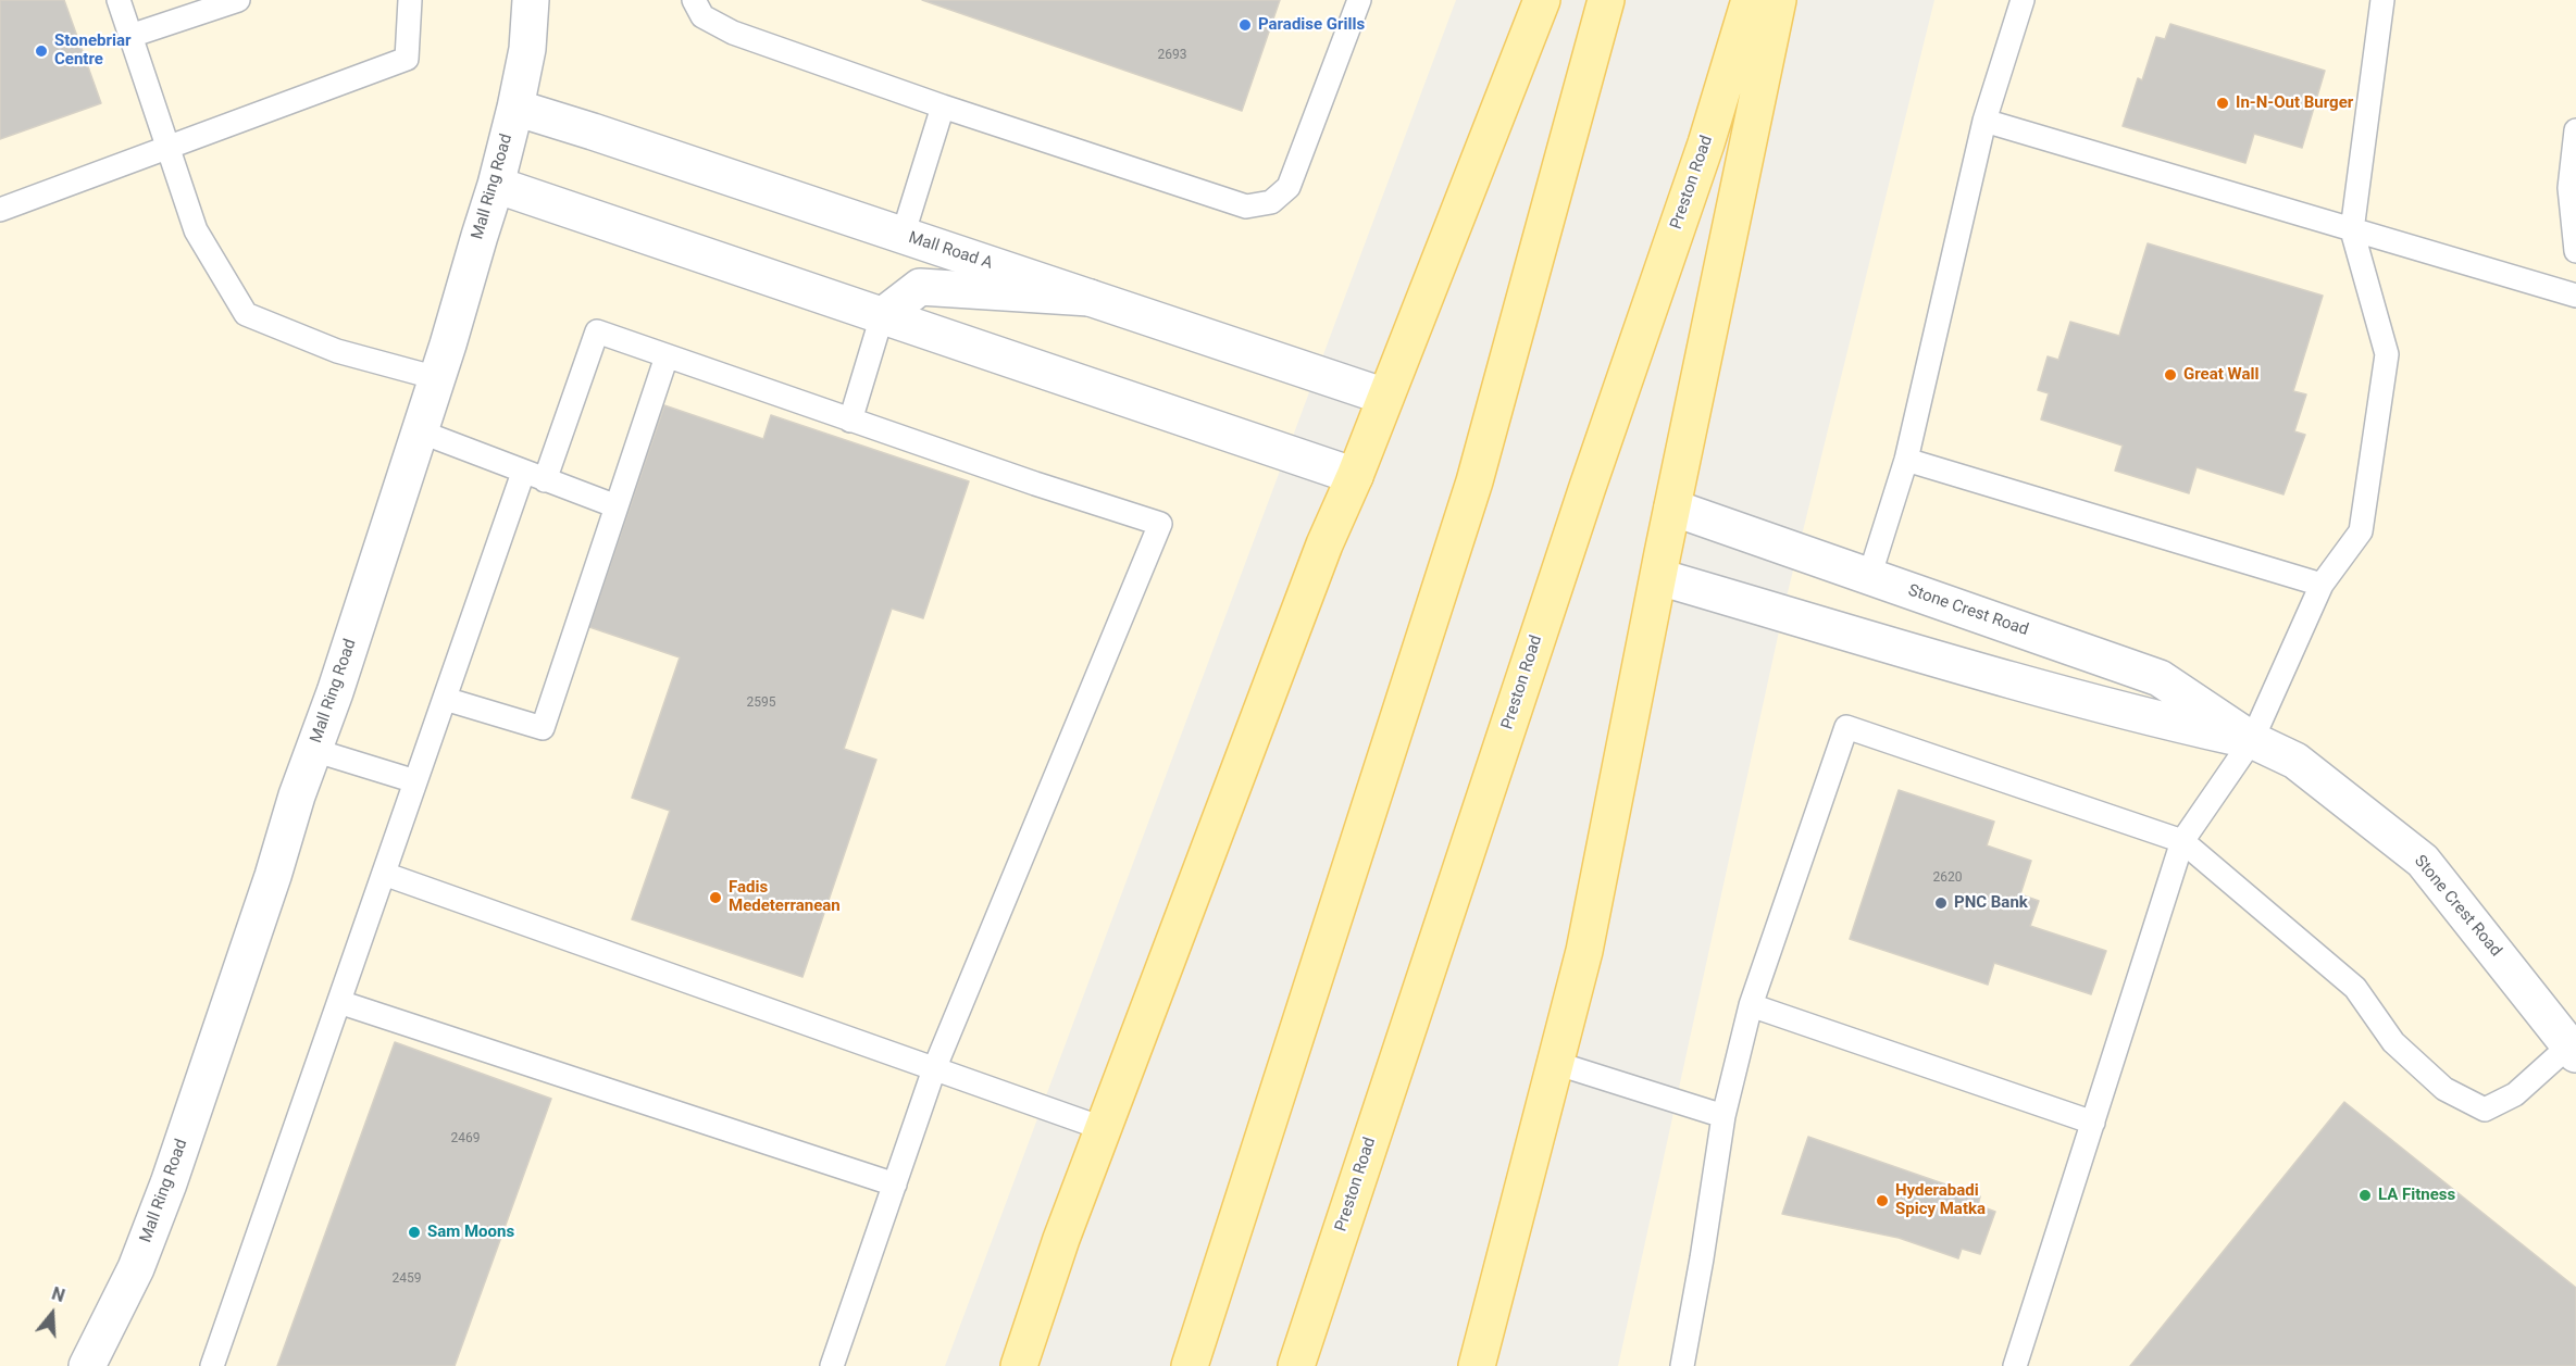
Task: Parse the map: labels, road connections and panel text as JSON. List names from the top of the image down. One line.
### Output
{"streets":{"main road":["Preston Road"],"street":["Mall Ring Road","Mall Road A","Stone Crest Road"]},"crossings":[["Mall Ring Road","Mall Road A"]],"places":["Paradise Grills","Stonebriar Centre","In-N-Out Burger","Great Wall","Fadis Medeterranean","PNC Bank","LA Fitness","Hyderabadi Spicy Matka","Sam Moons"],"house_numbers":["2693","2595","2620","2469","2459"],"north":"top"}
